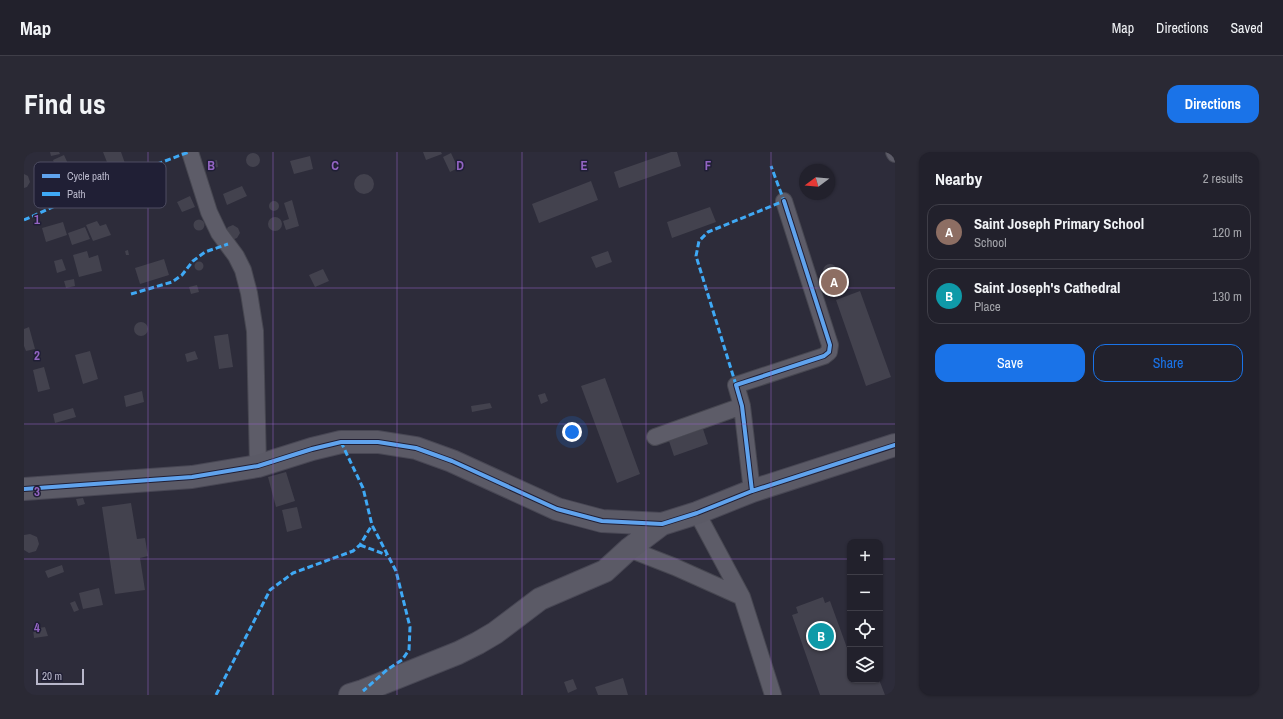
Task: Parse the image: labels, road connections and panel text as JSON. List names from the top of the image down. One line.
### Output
{"legend":["Cycle path","Path"],"scale_bar":"20 m","north":"left","page":{"header":"Map","nav":["Map","Directions","Saved"],"title":"Find us","buttons":["Directions",["Save","Share"]],"heading":["Nearby","2 results"],"list":[{"mark":"A","name":"Saint Joseph Primary School","note":"School","value":"120 m"},{"mark":"B","name":"Saint Joseph's Cathedral","note":"Place","value":"130 m"}],"pins":["A","B"],"map_buttons":["+","−"],"scale":"20 m"},"grid":{"columns":["B","C","D","E","F"],"rows":["1","2","3","4"]}}
